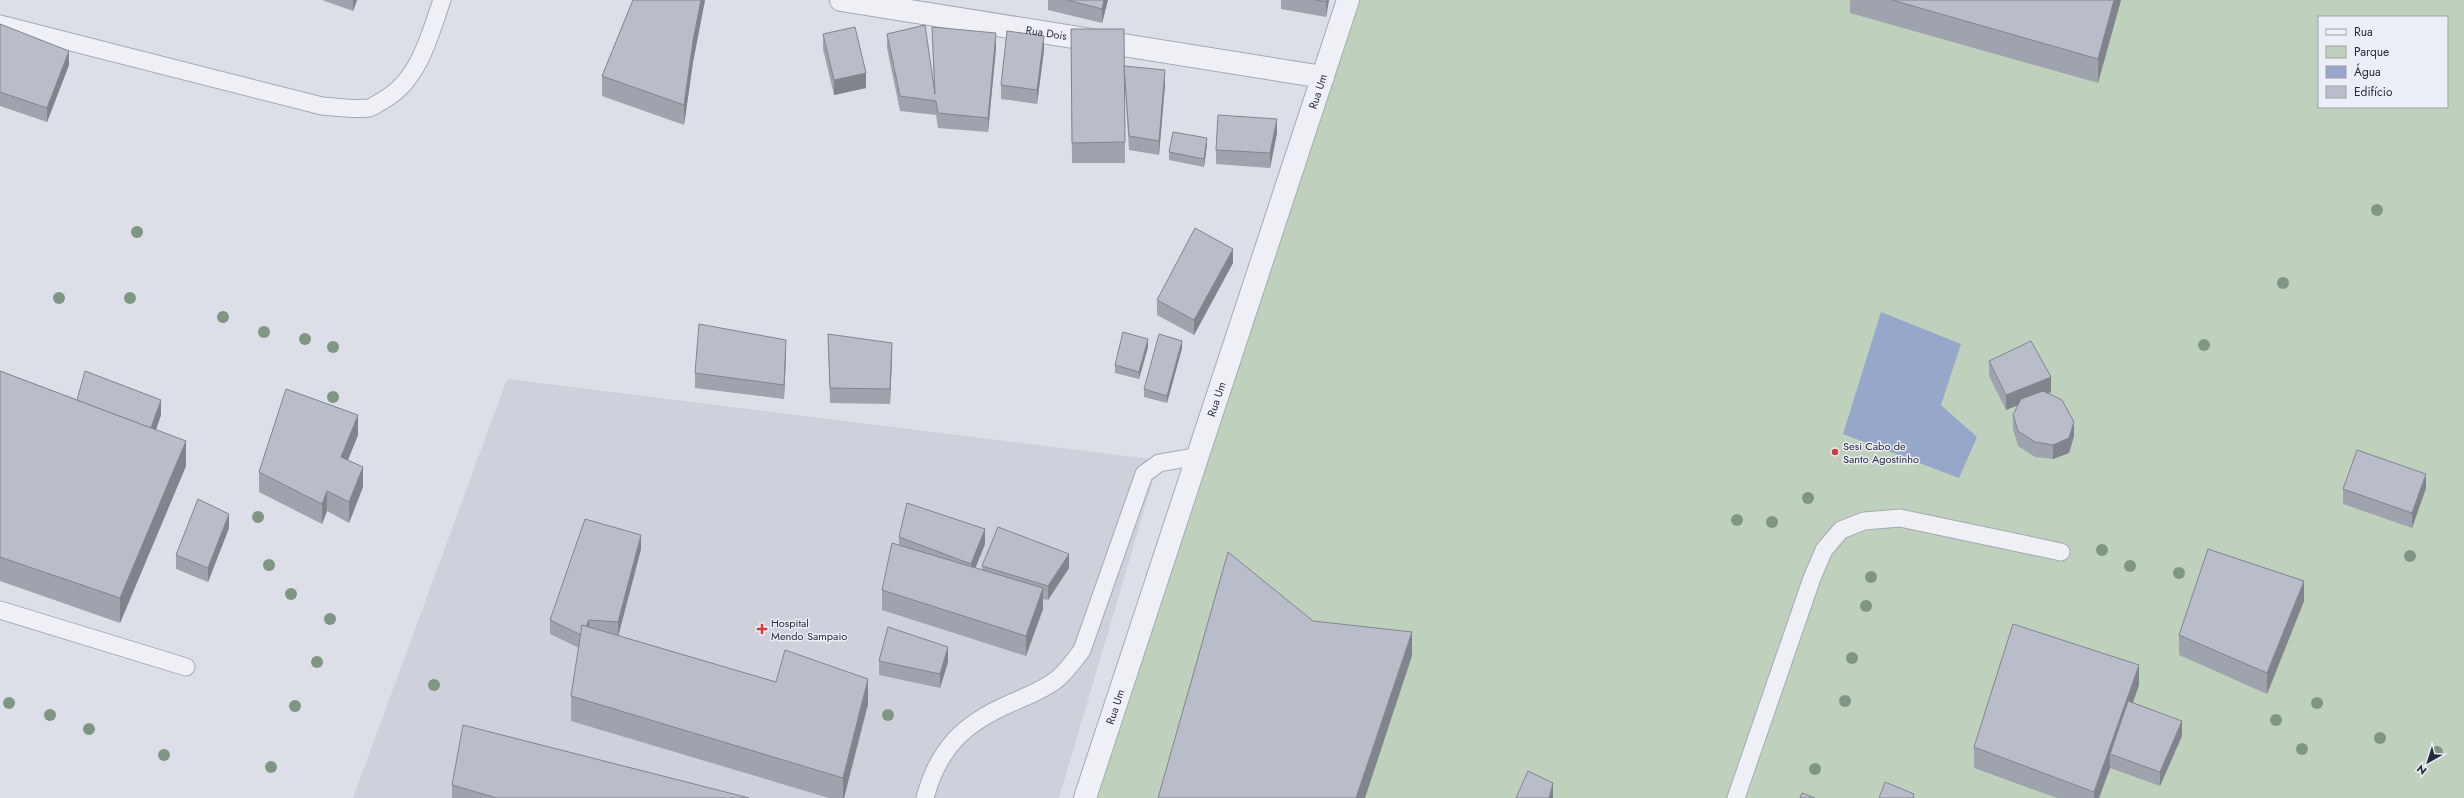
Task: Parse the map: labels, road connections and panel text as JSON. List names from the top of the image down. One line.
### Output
{"streets":{"street":["Rua Dois","Rua Um"]},"crossings":[["Rua Dois","Rua Um"]],"places":{"other":["Sesi Cabo de Santo Agostinho"],"health":["Hospital Mendo Sampaio"]},"legend":["Rua","Parque","Água","Edifício"],"north":"bottom left"}
